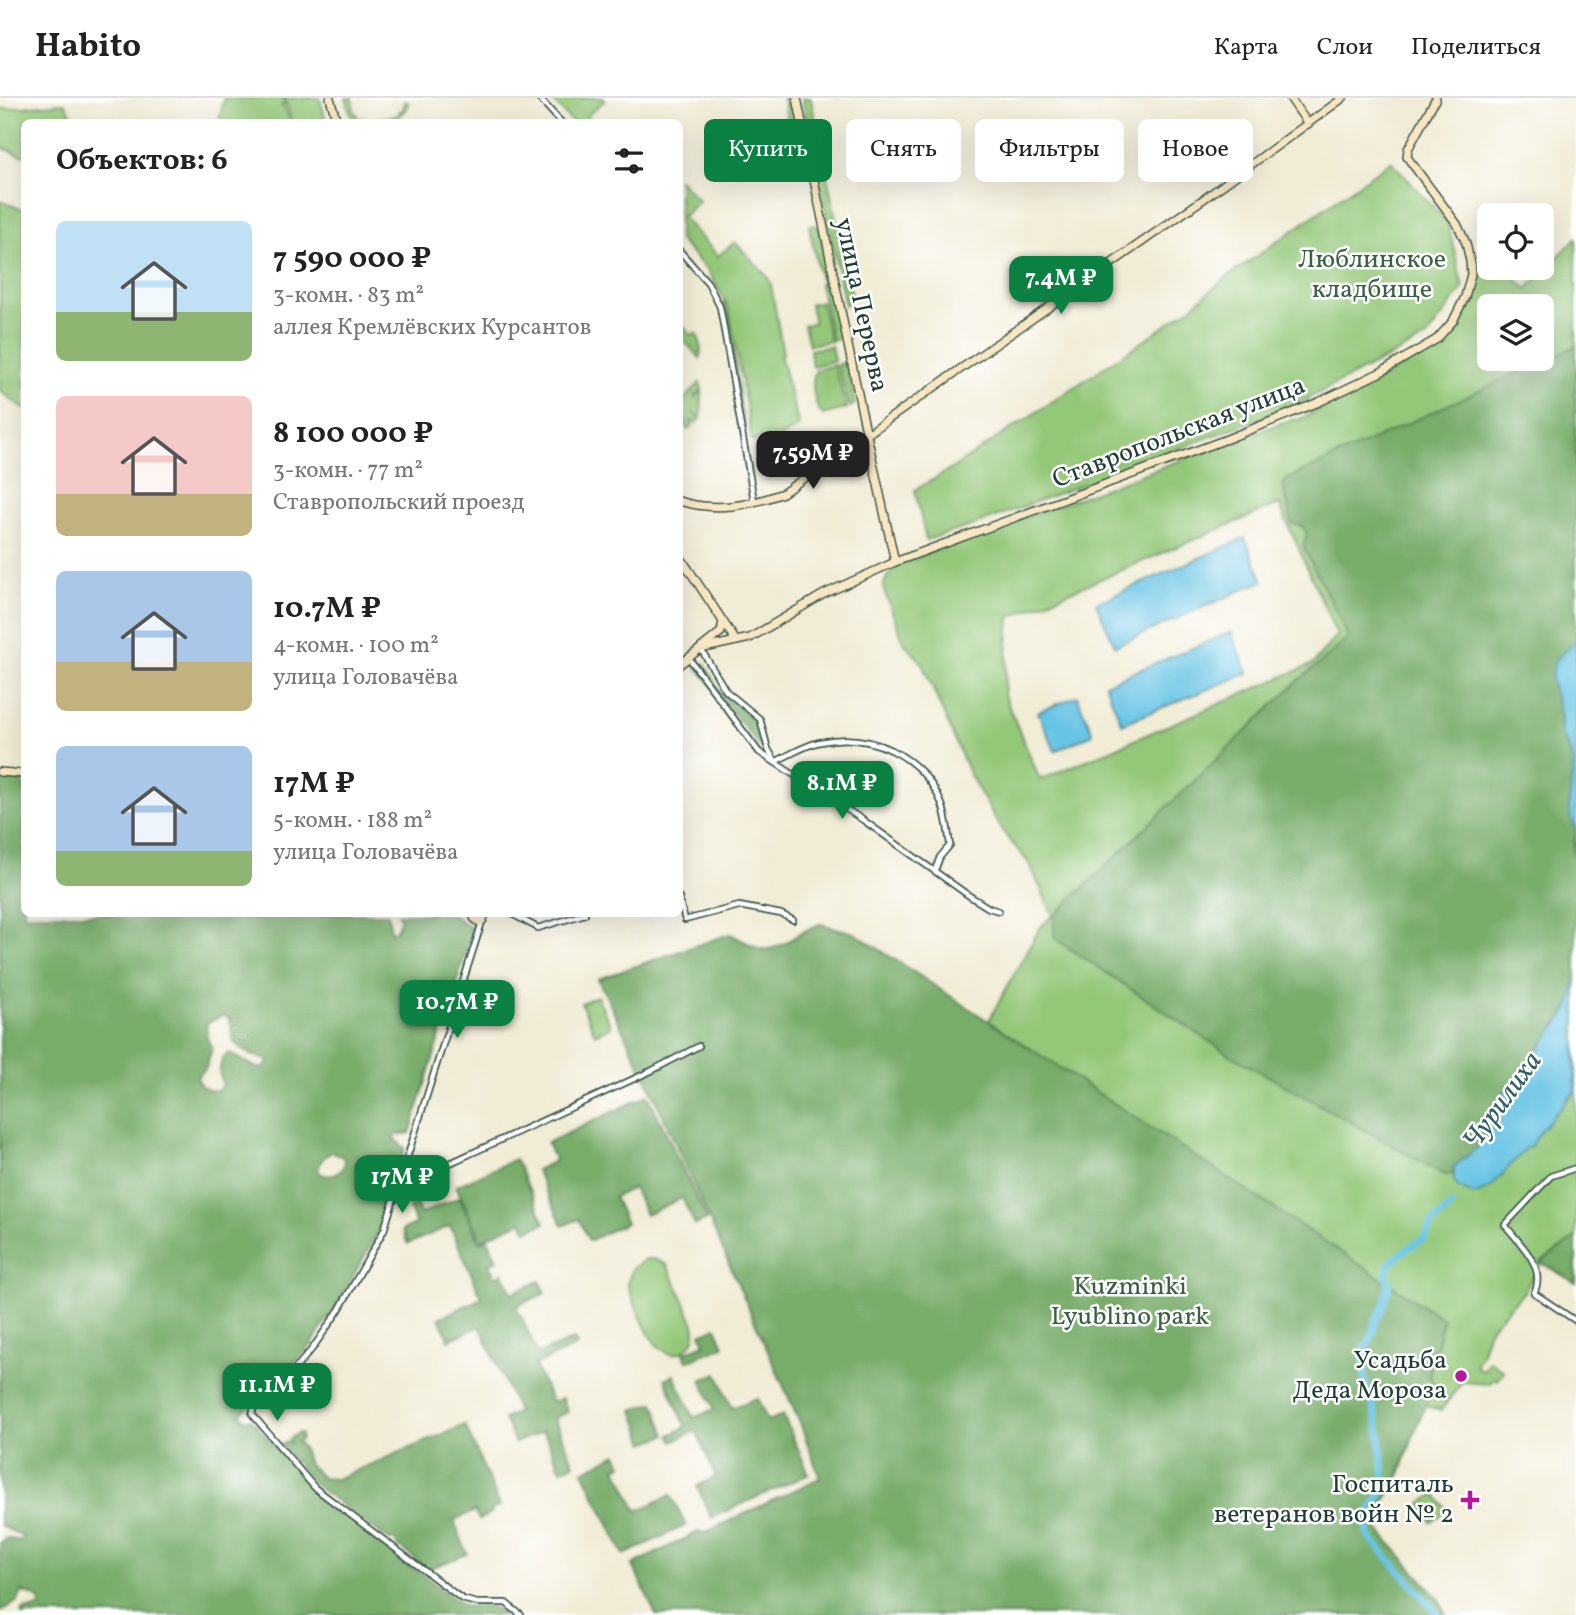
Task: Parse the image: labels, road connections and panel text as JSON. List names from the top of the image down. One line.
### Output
{"streets":{"street":["улица Перерва","Ставропольская улица"]},"crossings":[["улица Перерва","Ставропольская улица"]],"water":["Чурилиха"],"parks":["Люблинское кладбище","Kuzminki Lyublino park"],"places":{"other":["Усадьба Деда Мороза"],"health":["Госпиталь ветеранов войн № 2"]},"page":{"header":"Habito","nav":["Карта","Слои","Поделиться"],"chip":["Купить","Снять","Фильтры","Новое"],"heading":"Объектов: 6","list":[{"name":"7 590 000 ₽","note":"3-комн. · 83 m² · аллея Кремлёвских Курсантов"},{"name":"8 100 000 ₽","note":"3-комн. · 77 m² · Ставропольский проезд"},{"name":"10.7M ₽","note":"4-комн. · 100 m² · улица Головачёва"},{"name":"17M ₽","note":"5-комн. · 188 m² · улица Головачёва"}],"price":["7.4M ₽","7.59M ₽","8.1M ₽","10.7M ₽","17M ₽","11.1M ₽"]}}
